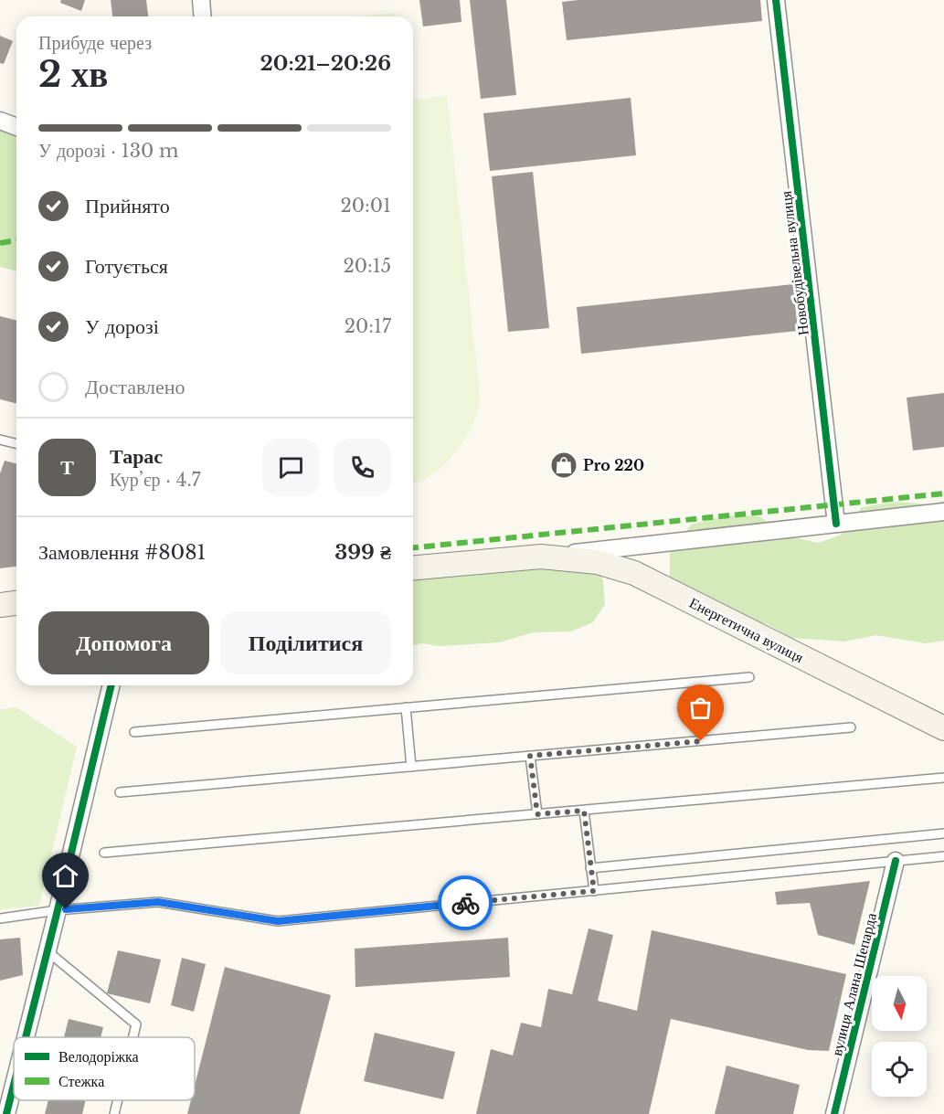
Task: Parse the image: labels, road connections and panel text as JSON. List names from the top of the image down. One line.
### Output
{"streets":{"main road":["Енергетична вулиця"],"street":["Новобудівельна вулиця","вулиця Алана Шепарда"]},"crossings":[["Новобудівельна вулиця","Енергетична вулиця"]],"places":{"shop":["Pro 220"]},"legend":["Велодоріжка","Стежка"],"north":"bottom","page":{"heading":["2 хв","Прибуде через","20:21–20:26"],"panel":["Тарас","Кур’єр · 4.7","Замовлення #8081","399 ₴"],"bar":"У дорозі · 130 m","list":[["Прийнято","20:01"],["Готується","20:15"],["У дорозі","20:17"],"Доставлено"],"round":"Т","buttons":["Допомога","Поділитися"]}}
